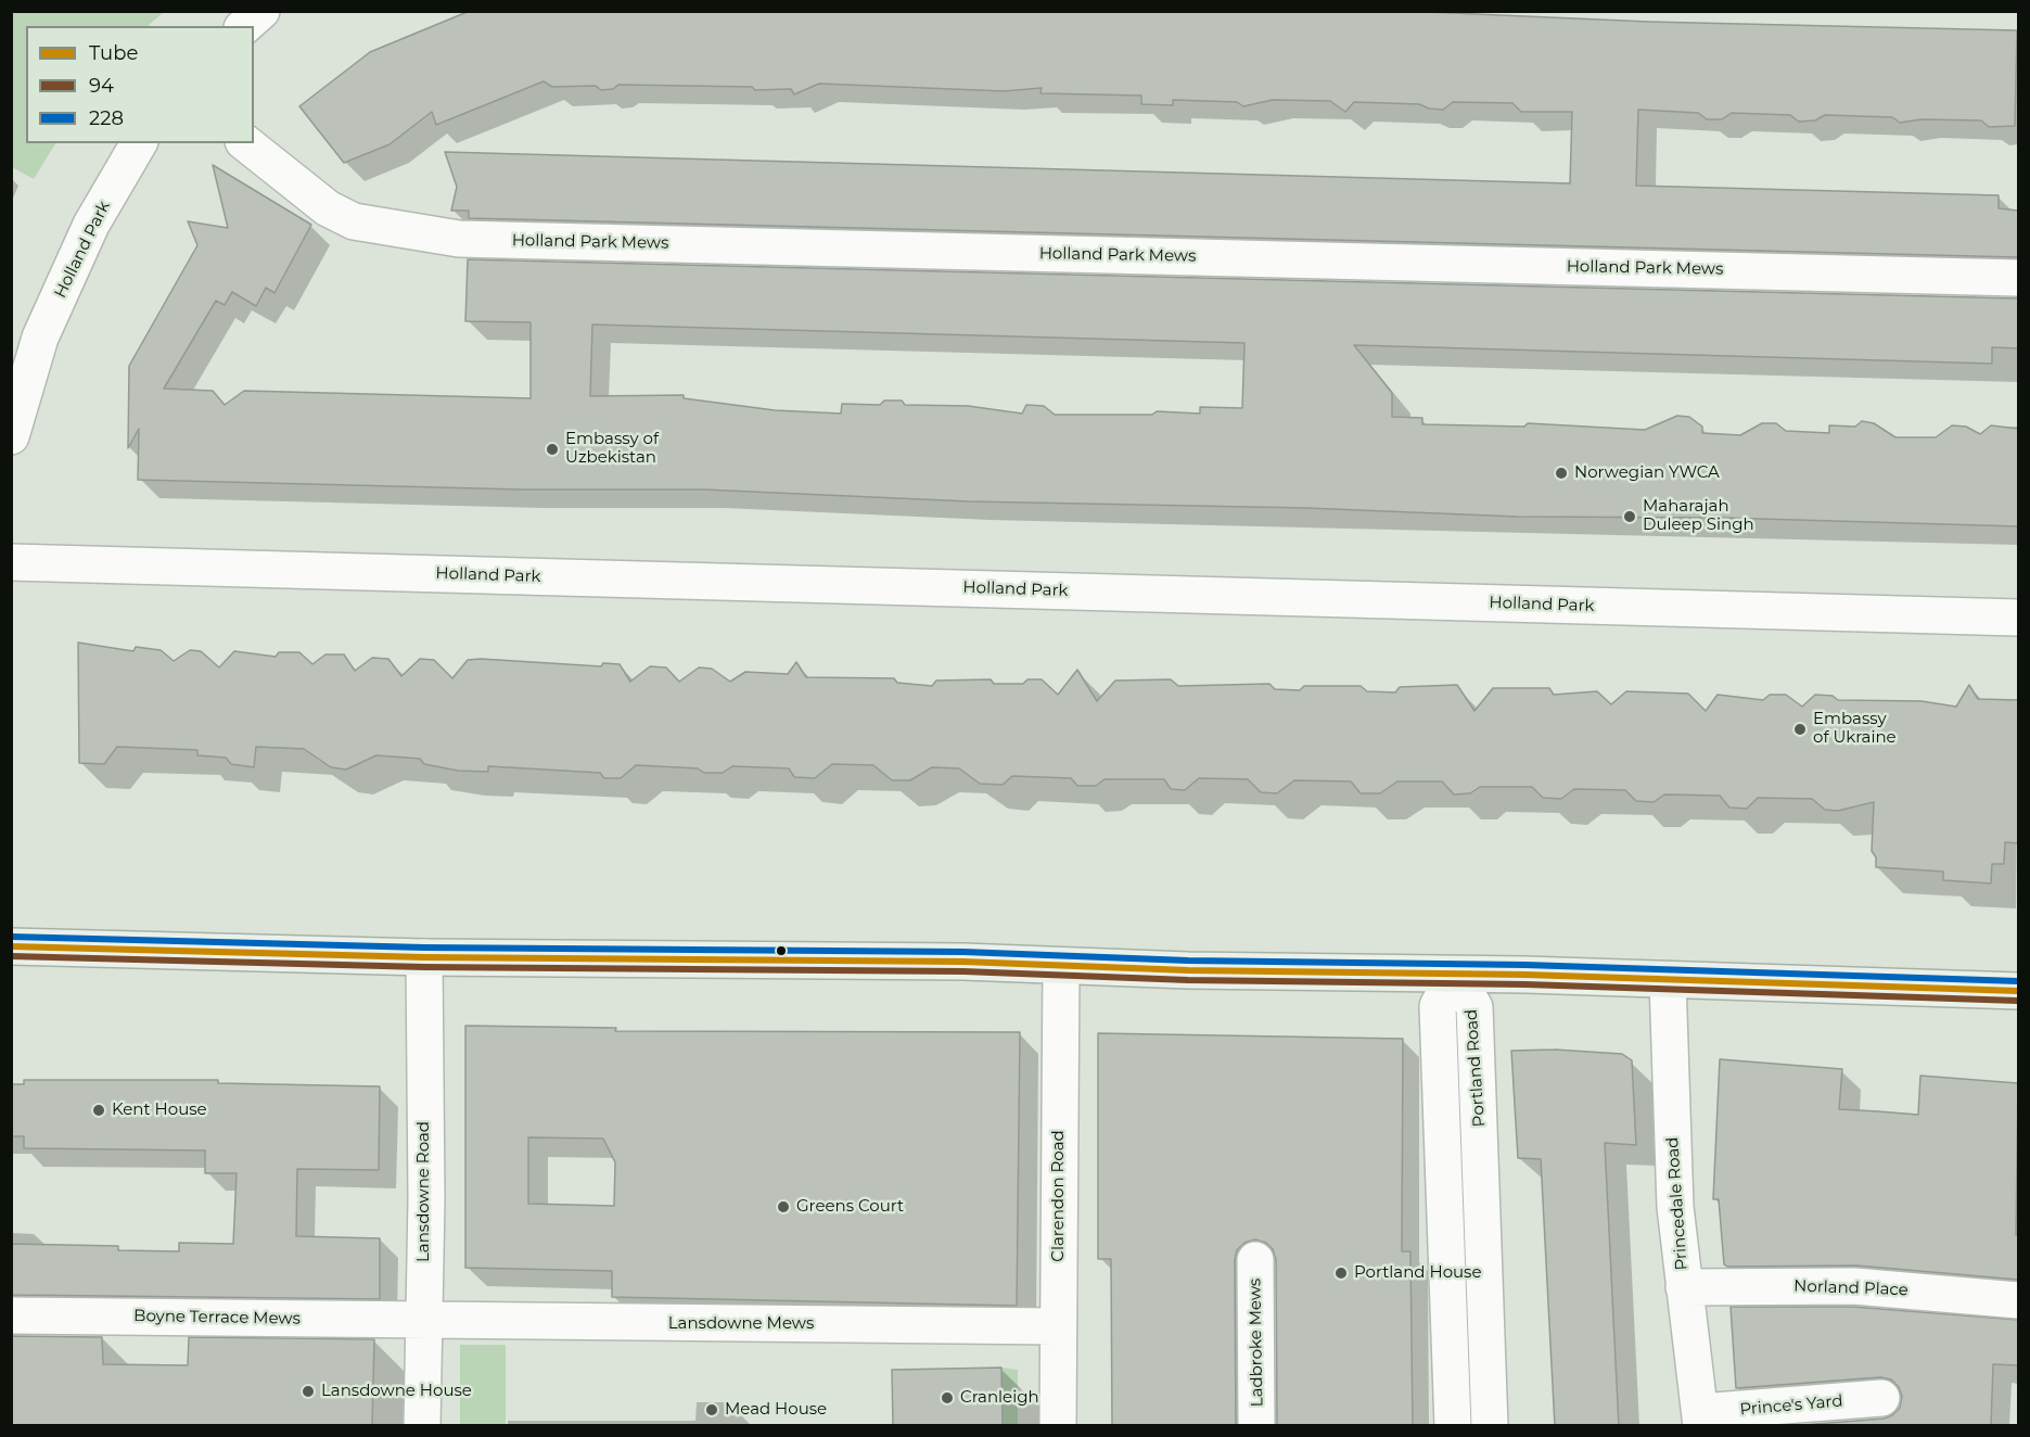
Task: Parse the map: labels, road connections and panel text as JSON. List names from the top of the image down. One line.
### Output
{"streets":{"street":["Holland Park Mews","Holland Park","Portland Road","Lansdowne Road","Clarendon Road","Princedale Road","Norland Place","Boyne Terrace Mews","Lansdowne Mews","Ladbroke Mews","Prince's Yard"]},"crossings":[["Lansdowne Road","Boyne Terrace Mews"],["Lansdowne Road","Lansdowne Mews"],["Clarendon Road","Lansdowne Mews"],["Princedale Road","Norland Place"],["Princedale Road","Prince's Yard"],["Boyne Terrace Mews","Lansdowne Mews"]],"places":["Embassy of Uzbekistan","Norwegian YWCA","Maharajah Duleep Singh","Embassy of Ukraine","Kent House","Greens Court","Portland House","Lansdowne House","Cranleigh","Mead House"],"lines":["transit line 228","transit line Tube","transit line 94"],"legend":["Tube","94","228"]}
